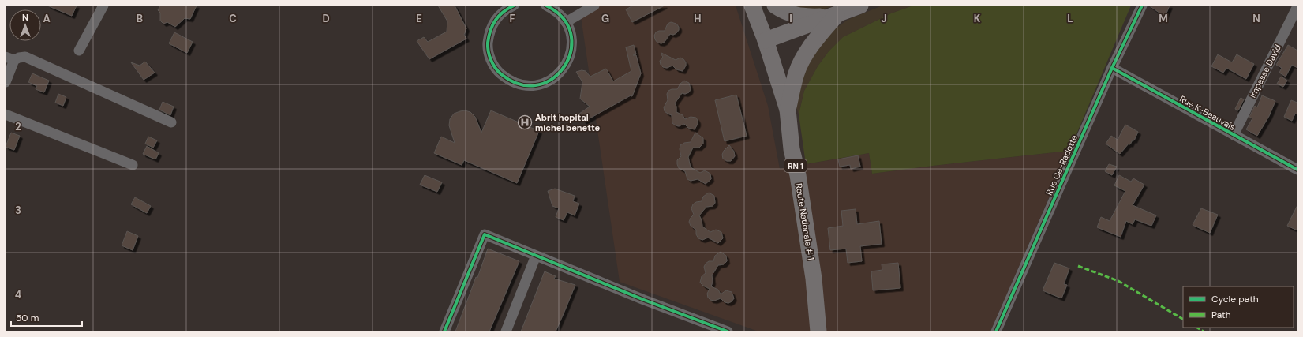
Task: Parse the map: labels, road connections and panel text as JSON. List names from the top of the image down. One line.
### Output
{"streets":{"main road":["RN 1","Route Nationale # 1"],"street":["Impasse David","Rue K-Beauvais","Rue Ce-Radotte"]},"crossings":[["Impasse David","Rue K-Beauvais"],["Rue K-Beauvais","Rue Ce-Radotte"]],"places":{"hospital":["Abrit hopital michel benette"]},"legend":["Cycle path","Path"],"scale_bar":"50 m","north":"top","grid":{"columns":["A","B","C","D","E","F","G","H","I","J","K","L","M","N"],"rows":["2","3","4"]}}
